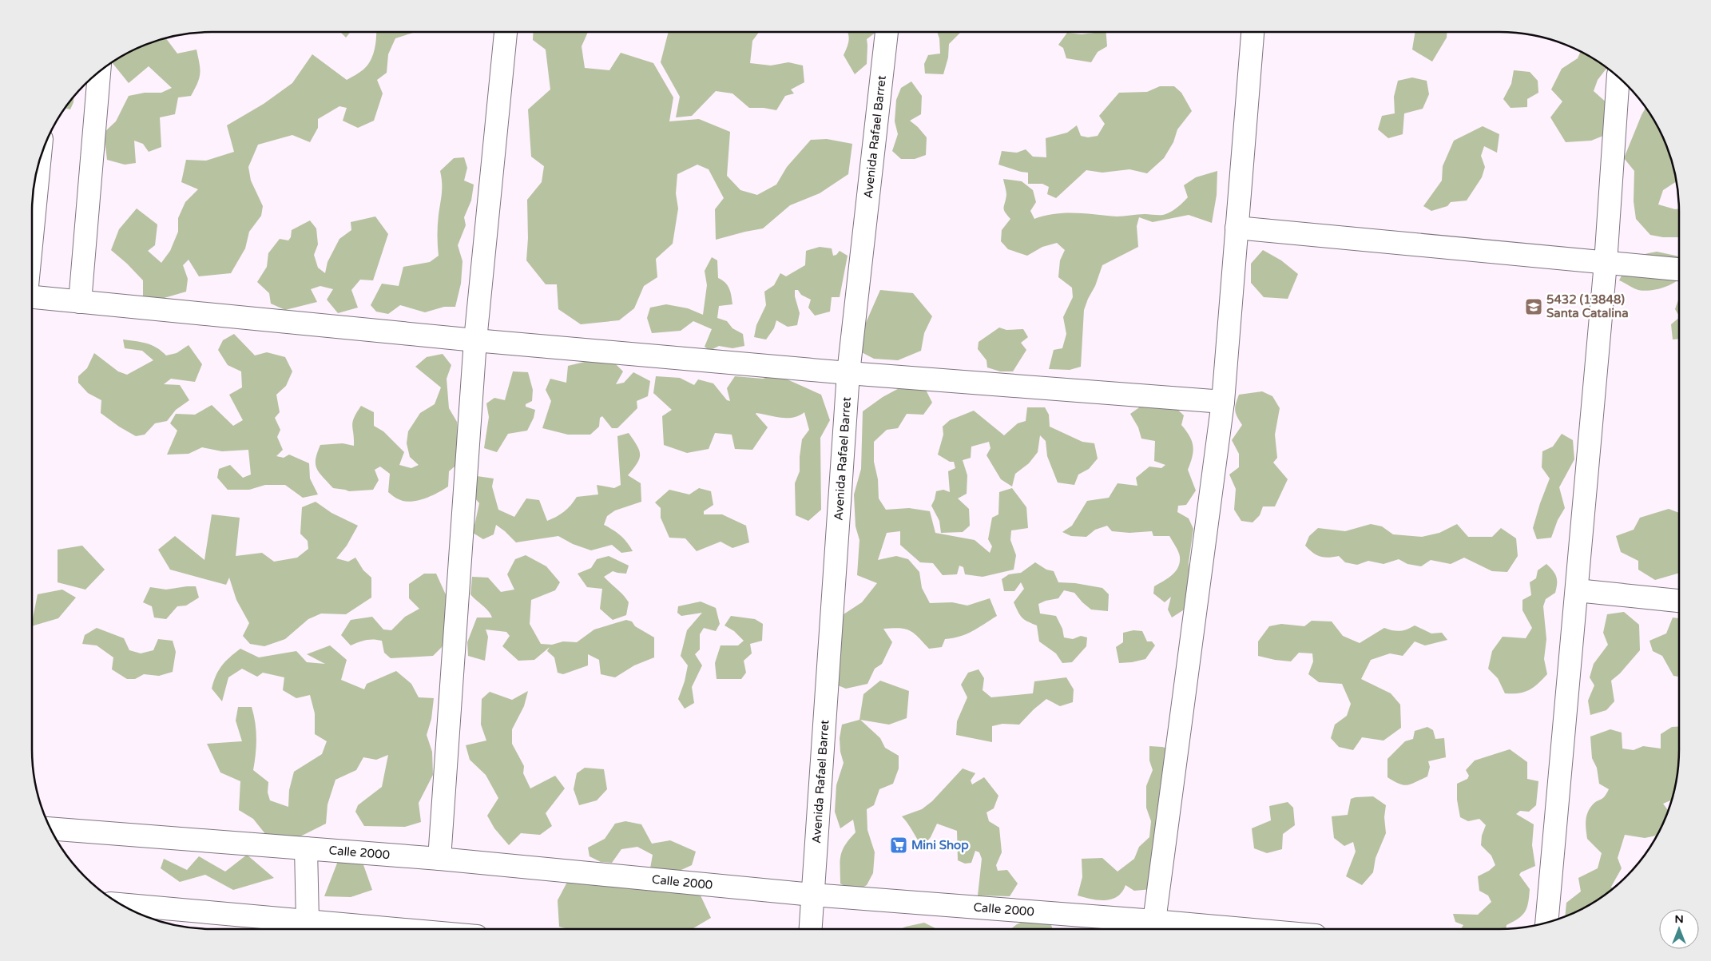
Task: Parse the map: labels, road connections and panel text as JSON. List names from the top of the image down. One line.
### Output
{"streets":{"street":["Avenida Rafael Barret","Calle 2000"]},"crossings":[["Avenida Rafael Barret","Calle 2000"]],"places":{"school or university":["5432 (13848) Santa Catalina"],"supermarket":["Mini Shop"]},"north":"top"}
